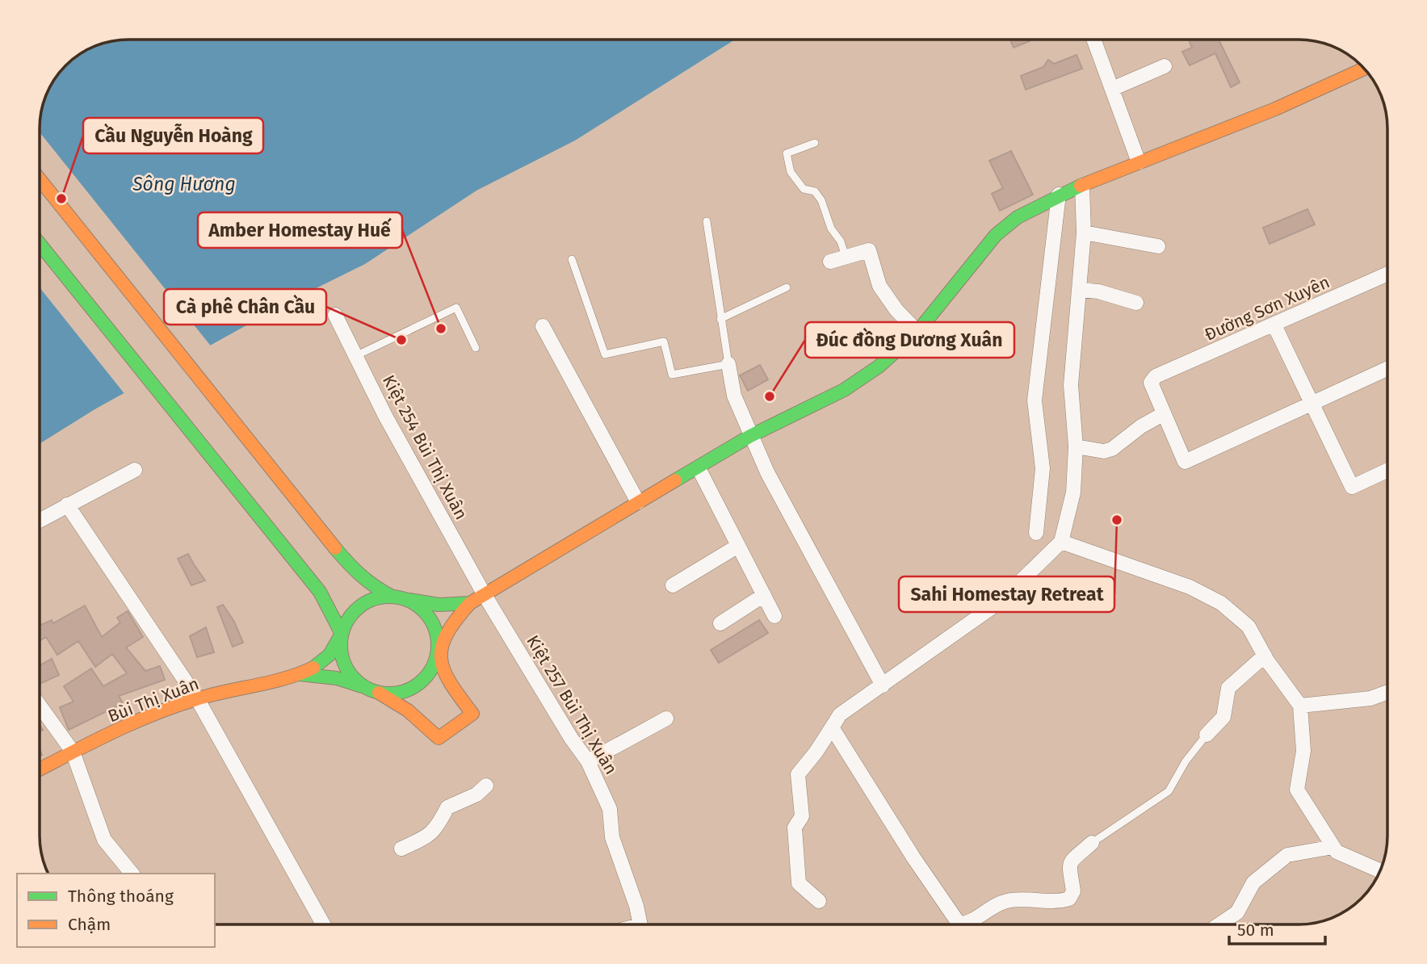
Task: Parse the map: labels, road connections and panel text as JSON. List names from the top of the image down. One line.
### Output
{"streets":{"main road":["Bùi Thị Xuân"],"street":["Đường Sơn Xuyên","Kiệt 254 Bùi Thị Xuân","Kiệt 257 Bùi Thị Xuân"]},"crossings":[["Kiệt 254 Bùi Thị Xuân","Kiệt 257 Bùi Thị Xuân"]],"water":["Sông Hương"],"places":["Cầu Nguyễn Hoàng","Amber Homestay Huế","Cà phê Chân Cầu","Đúc đồng Dương Xuân","Sahi Homestay Retreat"],"legend":["Thông thoáng","Chậm"],"scale_bar":"50 m"}
